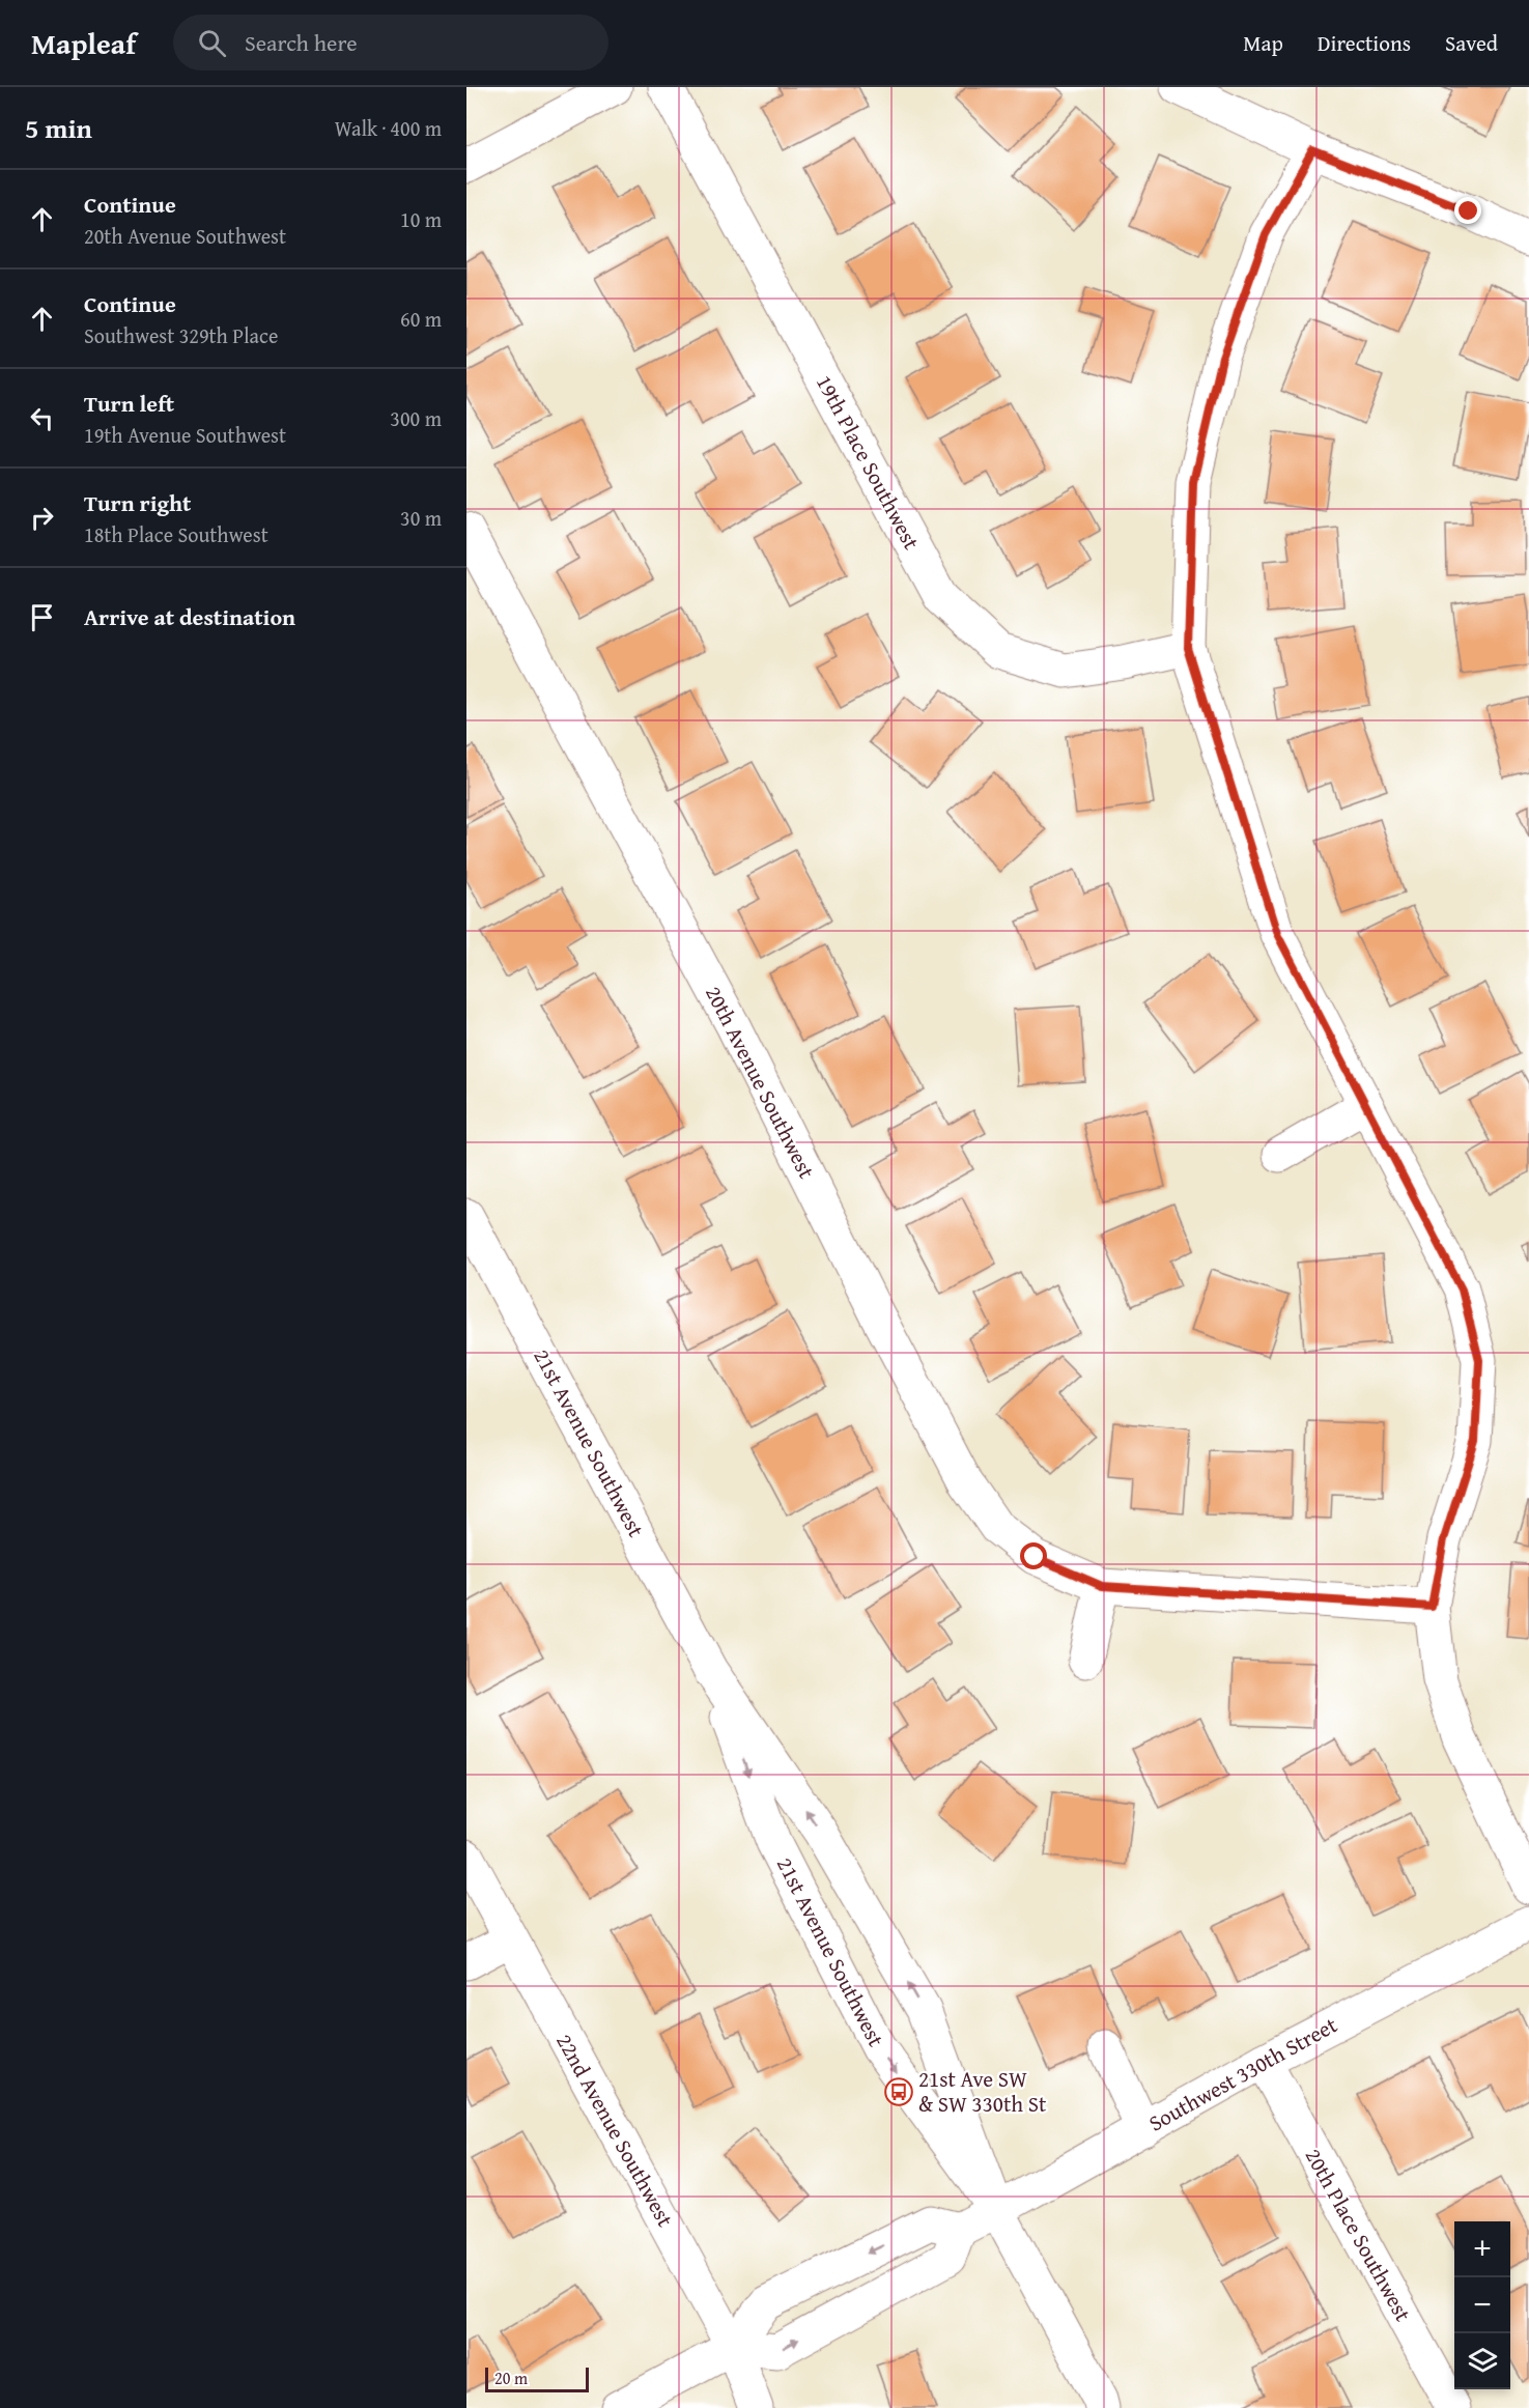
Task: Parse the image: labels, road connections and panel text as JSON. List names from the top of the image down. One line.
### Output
{"streets":{"street":["19th Place Southwest","20th Avenue Southwest","21st Avenue Southwest","Southwest 330th Street","22nd Avenue Southwest","20th Place Southwest"]},"crossings":[["21st Avenue Southwest","Southwest 330th Street"],["Southwest 330th Street","20th Place Southwest"]],"places":{"bus stop":["21st Ave SW & SW 330th St"]},"scale_bar":"20 m","page":{"header":"Mapleaf","search":"Search here","nav":["Map","Directions","Saved"],"heading":["5 min","Walk · 400 m"],"list":[["Continue","20th Avenue Southwest","10 m"],["Continue","Southwest 329th Place","60 m"],["Turn left","19th Avenue Southwest","300 m"],["Turn right","18th Place Southwest","30 m"],"Arrive at destination"],"map_buttons":["+","−"],"scale":"20 m"}}
